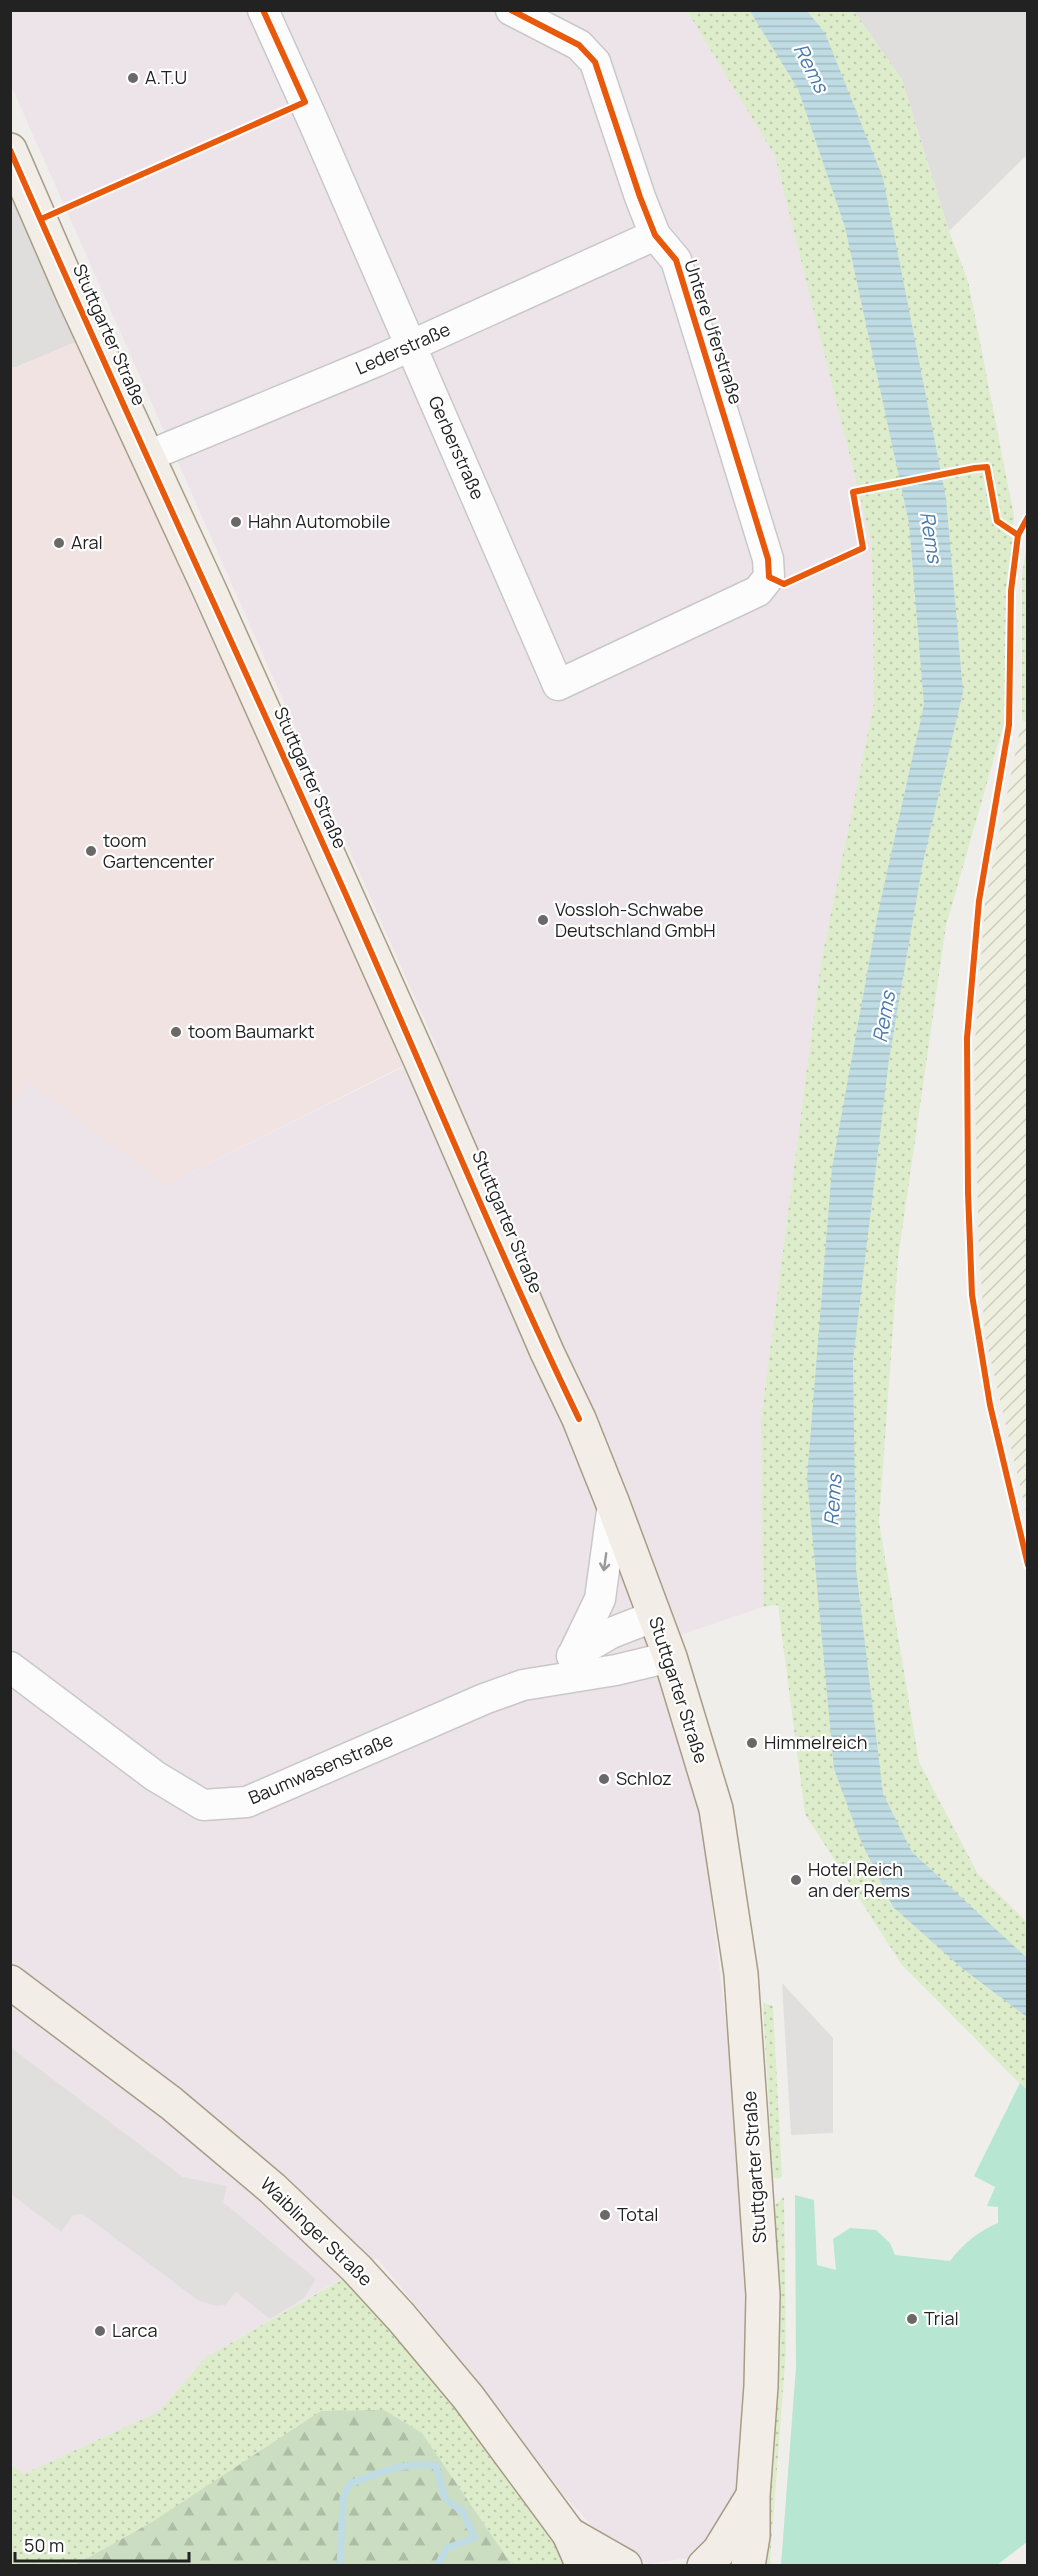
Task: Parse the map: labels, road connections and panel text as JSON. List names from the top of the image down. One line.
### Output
{"streets":{"main road":["Stuttgarter Straße","Waiblinger Straße"],"street":["Untere Uferstraße","Lederstraße","Gerberstraße","Baumwasenstraße"]},"crossings":[["Untere Uferstraße","Lederstraße"],["Untere Uferstraße","Gerberstraße"],["Stuttgarter Straße","Lederstraße"],["Stuttgarter Straße","Baumwasenstraße"],["Lederstraße","Gerberstraße"]],"water":["Rems"],"places":["A.T.U","Hahn Automobile","Aral","toom Gartencenter","Vossloh-Schwabe Deutschland GmbH","toom Baumarkt","Himmelreich","Schloz","Hotel Reich an der Rems","Total","Trial","Larca"],"scale_bar":"50 m"}
